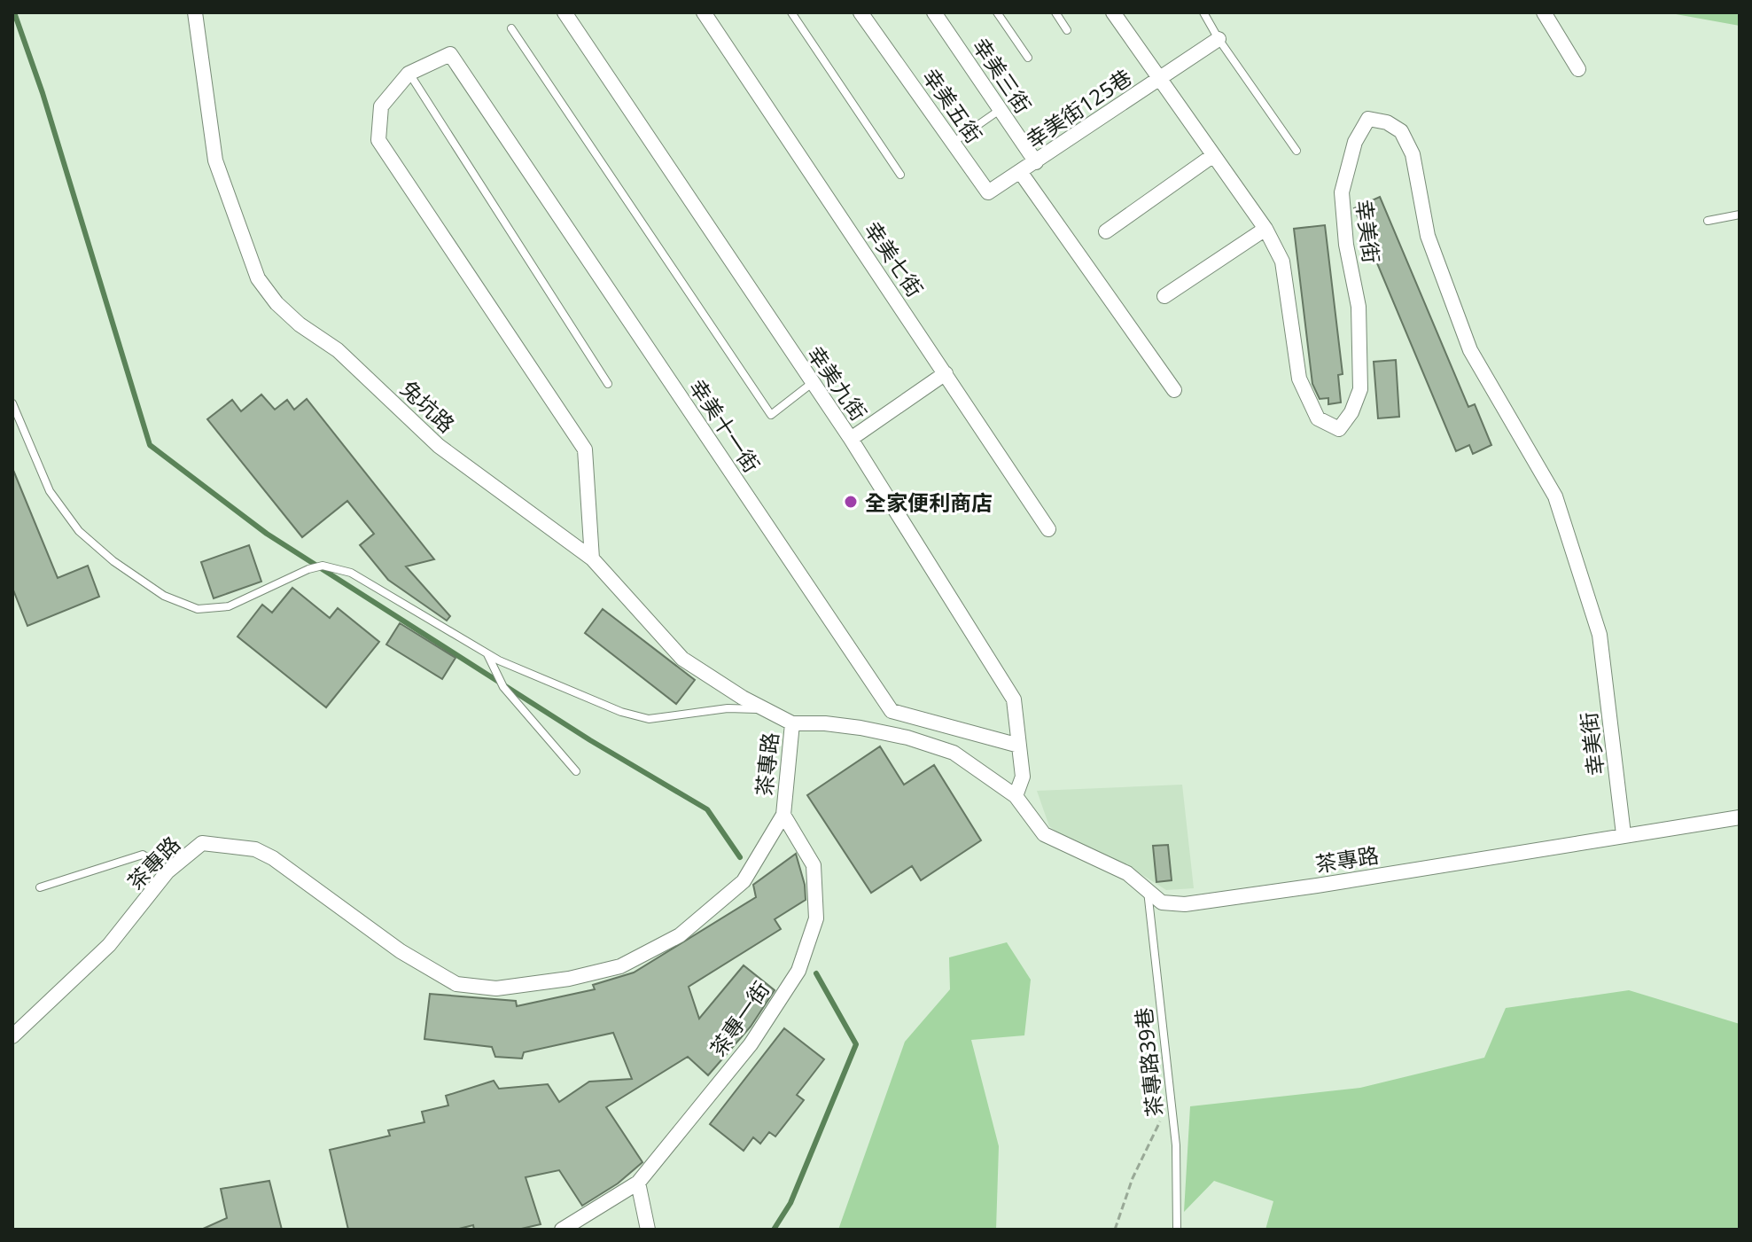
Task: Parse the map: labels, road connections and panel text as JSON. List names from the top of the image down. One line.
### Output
{"streets":{"street":["幸美三街","幸美五街","幸美街125巷","幸美街","幸美七街","幸美九街","兔坑路","幸美十一街","茶專路","茶專一街"],"lane":["茶專路39巷"]},"crossings":[["幸美三街","幸美街125巷"],["幸美五街","幸美街125巷"],["幸美街125巷","幸美街"],["幸美街","茶專路"],["幸美九街","幸美十一街"],["幸美九街","茶專路"],["兔坑路","茶專路"],["茶專路","茶專一街"],["茶專路","茶專路39巷"]],"places":["全家便利商店"]}
